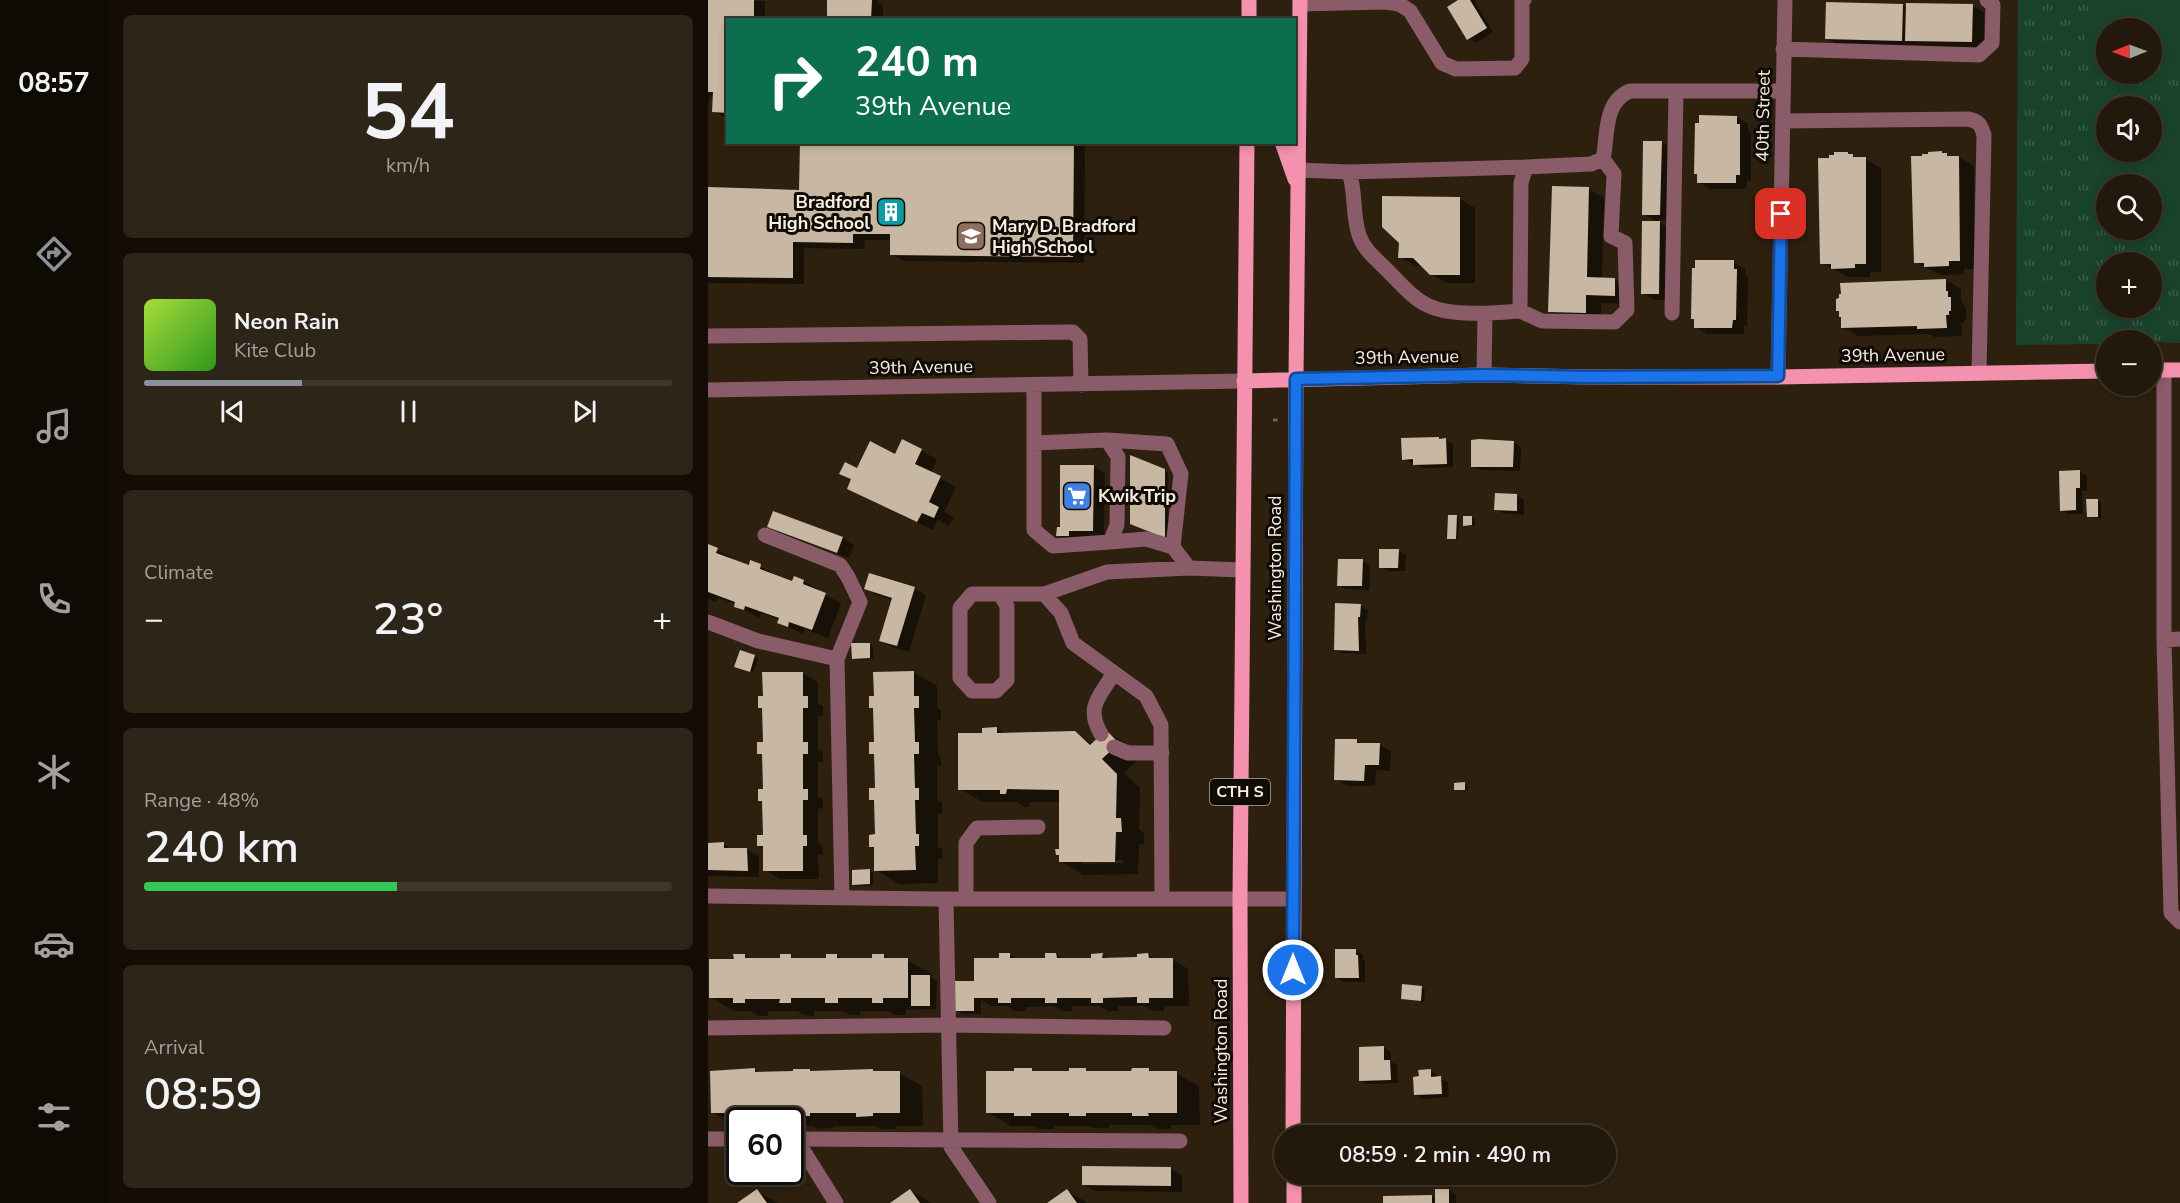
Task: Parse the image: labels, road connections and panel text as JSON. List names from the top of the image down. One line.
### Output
{"streets":{"main road":["39th Avenue","Washington Road","CTH S"],"street":["40th Street"]},"crossings":[["40th Street","39th Avenue"],["39th Avenue","Washington Road"]],"places":{"building":["Bradford High School"],"school or university":["Mary D. Bradford High School"],"supermarket":["Kwik Trip"]},"north":"left","page":{"tabs":"08:57","tile":[["54","km/h"],"Climate",["Range · 48%","240 km"],["Arrival","08:59"]],"map_buttons":["+","−"],"turn":["240 m","39th Avenue"],"song":["Neon Rain","Kite Club"],"heat":["−","23°","+"],"limit":"60","trip":"08:59 · 2 min · 490 m"}}
